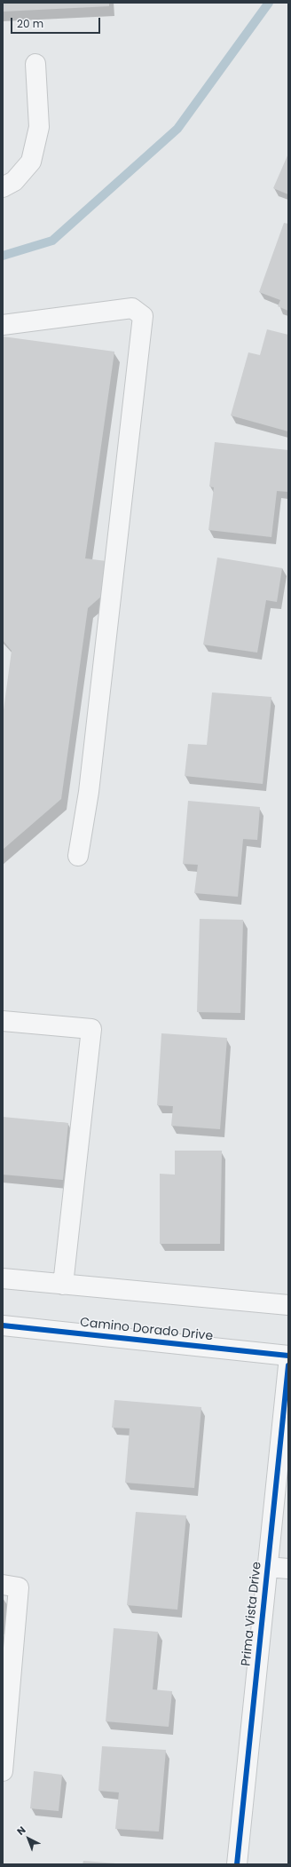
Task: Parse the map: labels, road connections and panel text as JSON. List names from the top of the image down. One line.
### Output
{"streets":{"street":["Camino Dorado Drive","Prima Vista Drive"]},"scale_bar":"20 m","north":"top left"}
